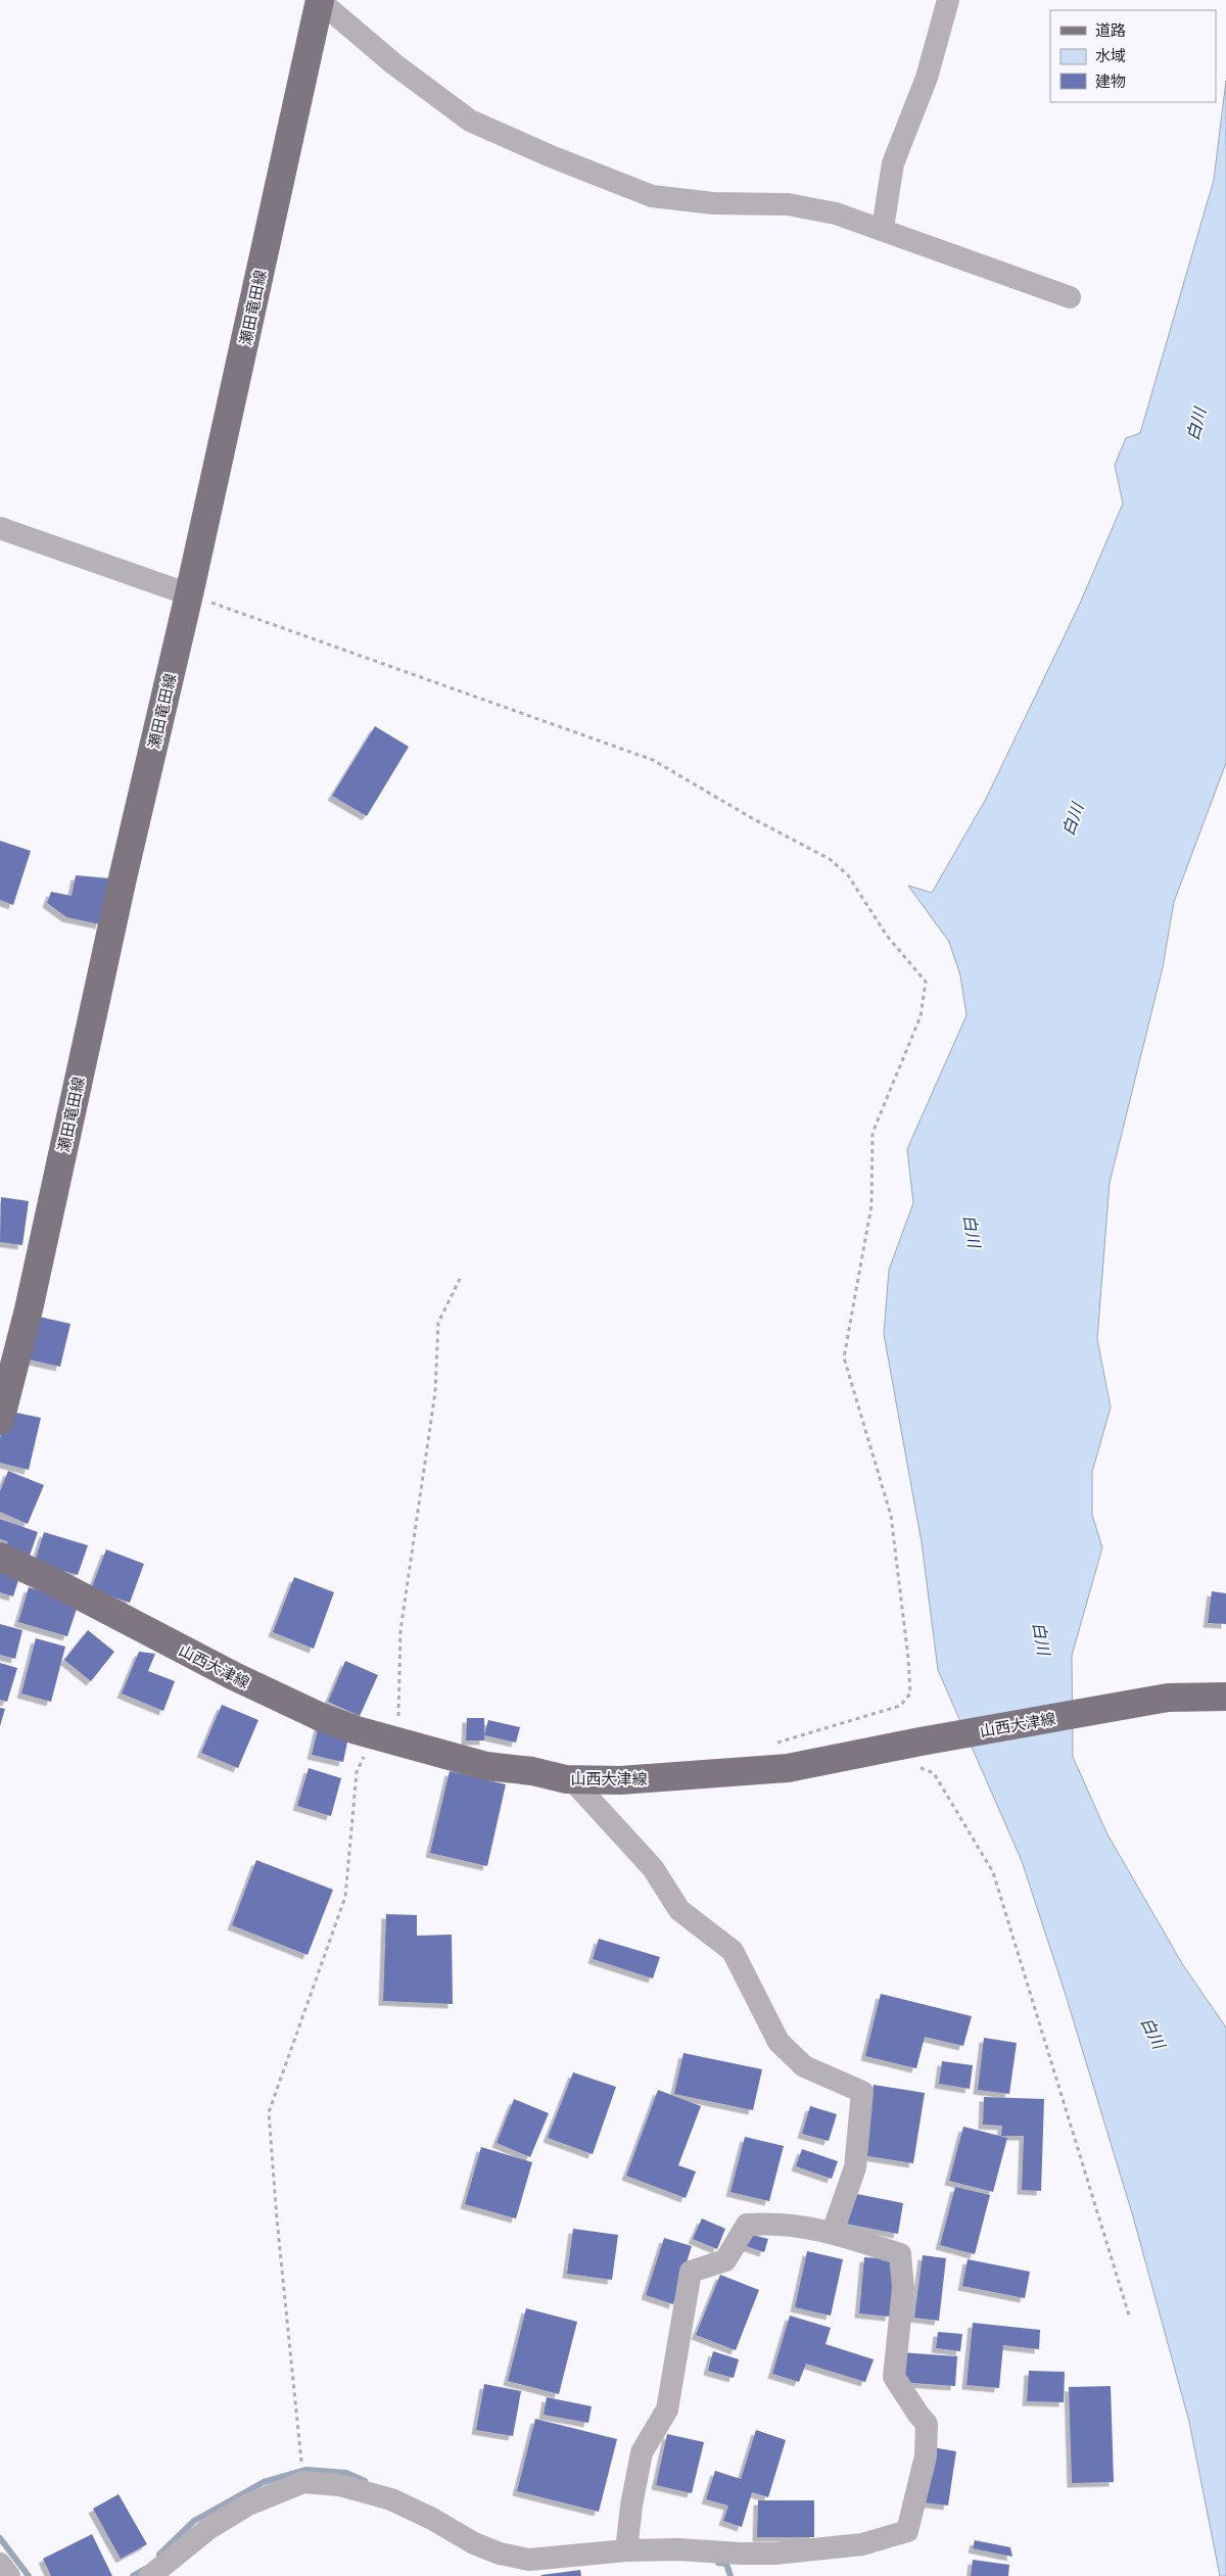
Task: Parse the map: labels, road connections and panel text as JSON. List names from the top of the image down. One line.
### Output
{"streets":{"main road":["瀬田竜田線","山西大津線"]},"water":["白川"],"legend":["道路","水域","建物"]}
